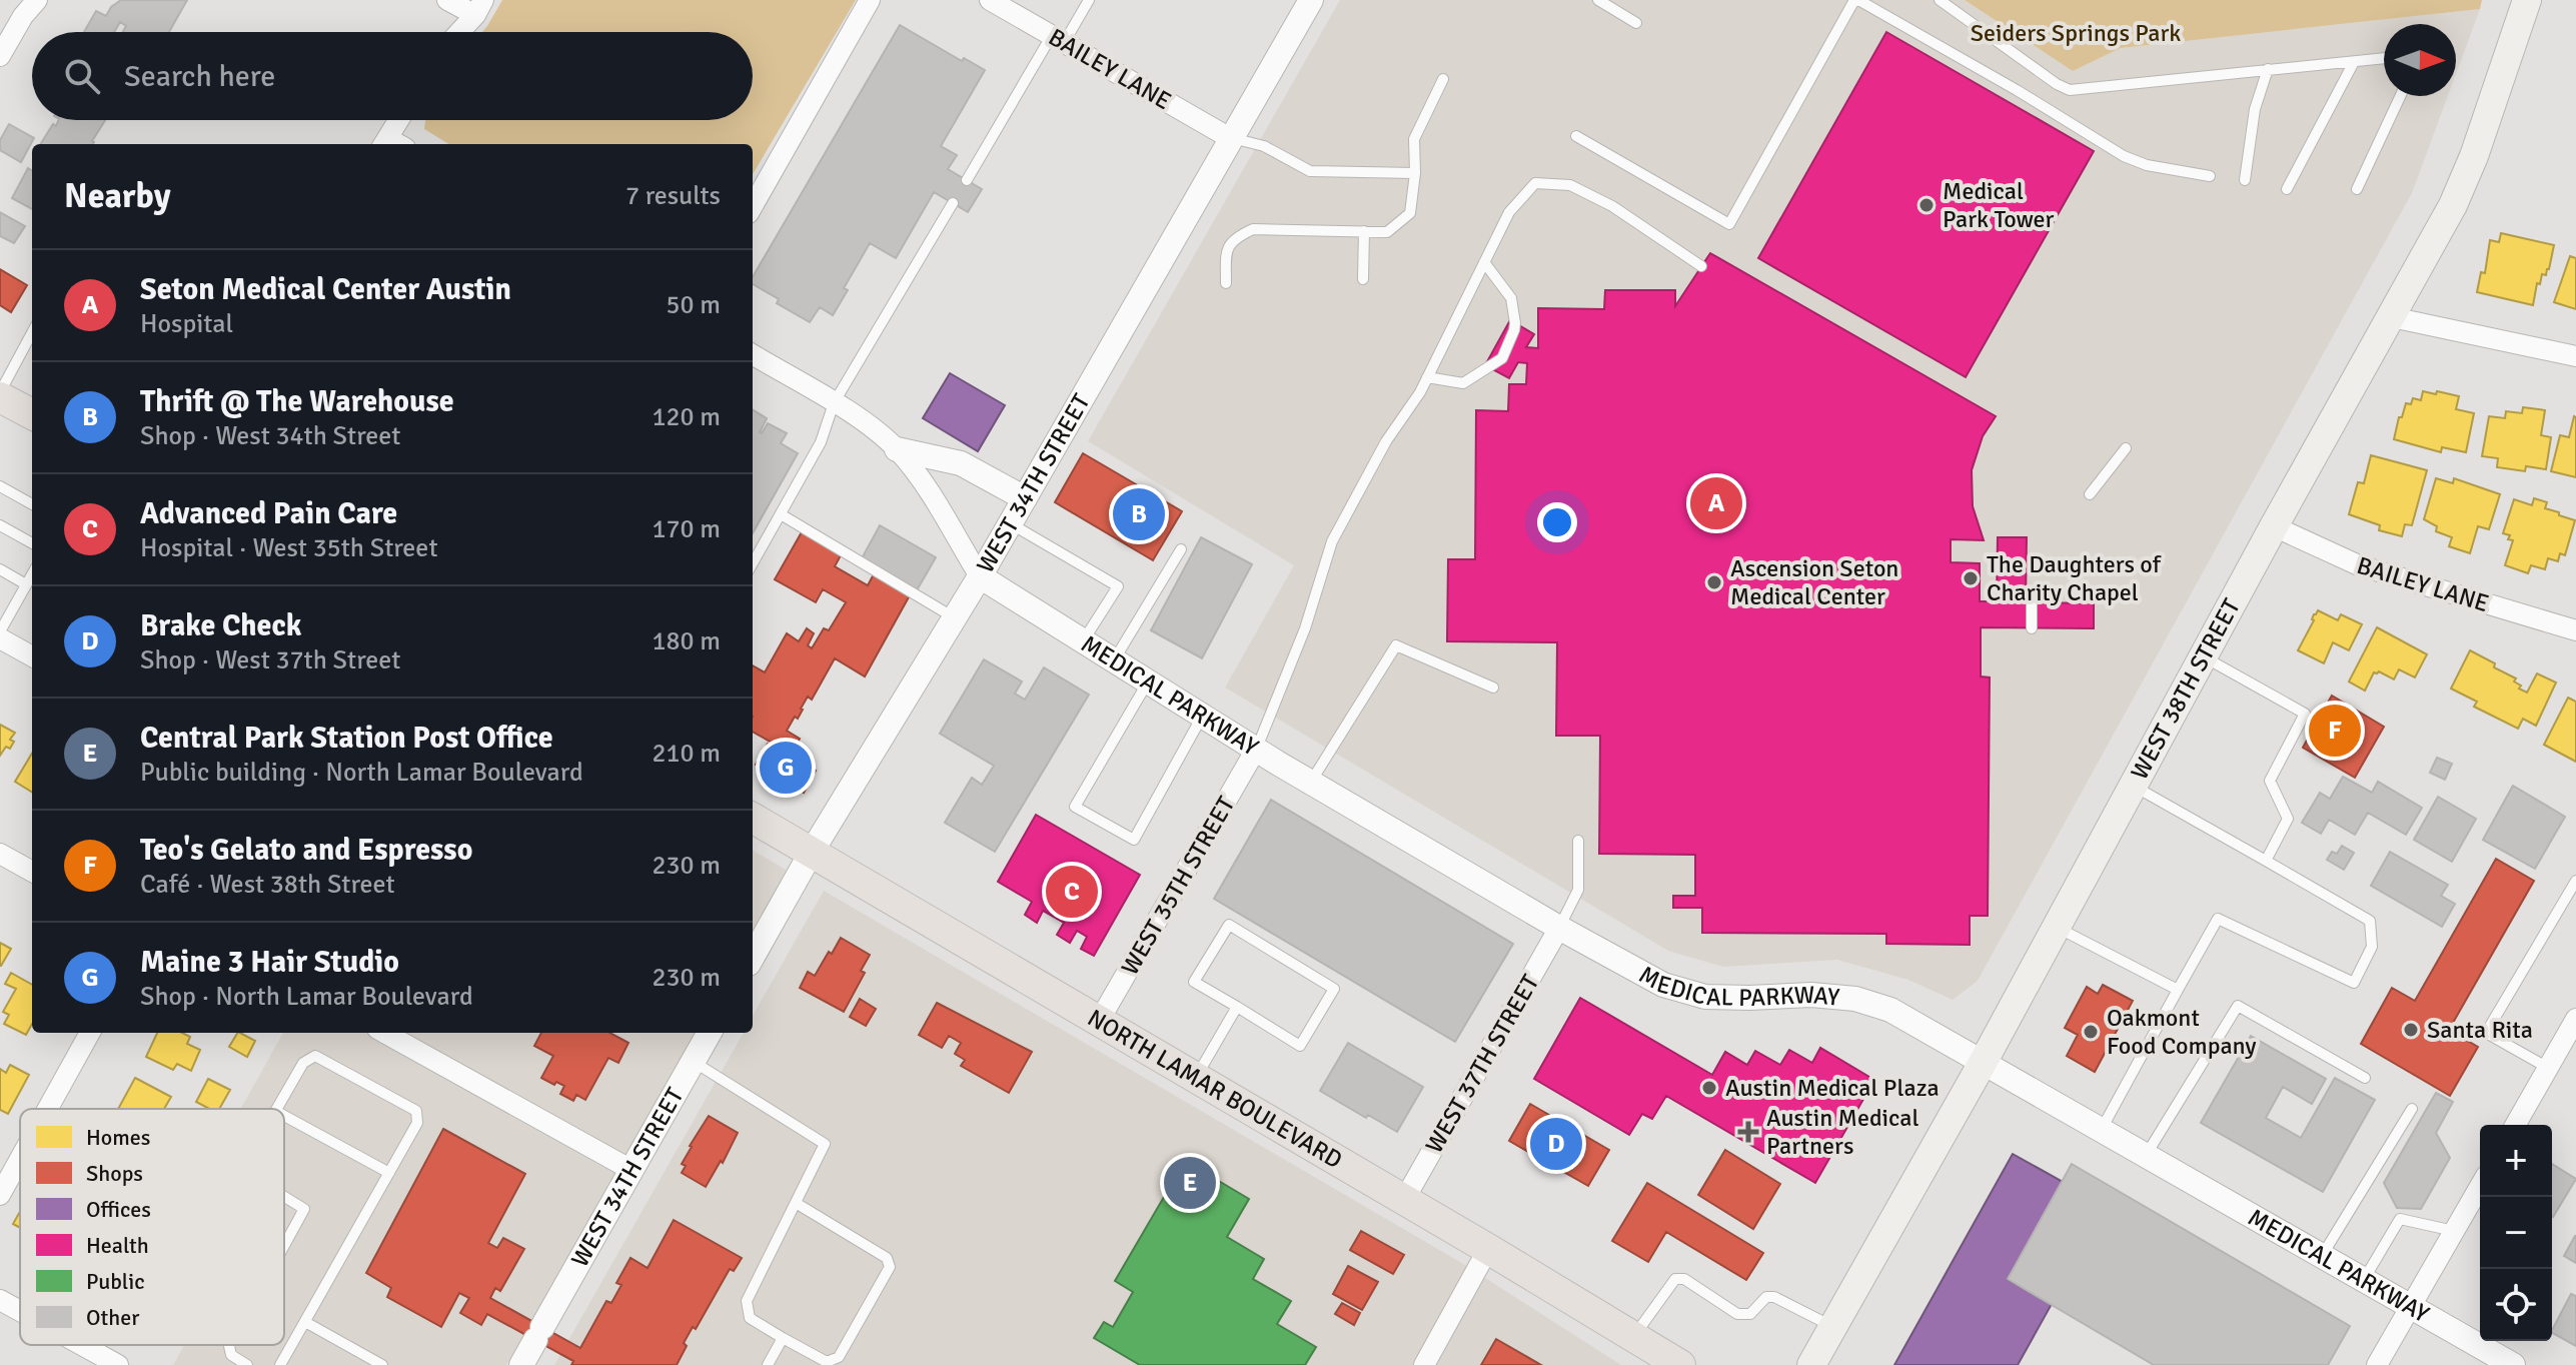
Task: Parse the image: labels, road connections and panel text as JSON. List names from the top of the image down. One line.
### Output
{"streets":{"main road":["WEST 38TH STREET","NORTH LAMAR BOULEVARD"],"street":["BAILEY LANE","WEST 34TH STREET","MEDICAL PARKWAY","WEST 35TH STREET","WEST 37TH STREET"]},"crossings":[["BAILEY LANE","WEST 34TH STREET"],["BAILEY LANE","WEST 38TH STREET"],["WEST 34TH STREET","MEDICAL PARKWAY"],["WEST 34TH STREET","NORTH LAMAR BOULEVARD"],["WEST 38TH STREET","MEDICAL PARKWAY"],["MEDICAL PARKWAY","WEST 35TH STREET"],["MEDICAL PARKWAY","WEST 37TH STREET"],["WEST 35TH STREET","NORTH LAMAR BOULEVARD"],["WEST 37TH STREET","NORTH LAMAR BOULEVARD"]],"parks":["Seiders Springs Park"],"places":{"other":["Medical Park Tower","The Daughters of Charity Chapel","Ascension Seton Medical Center","Santa Rita","Oakmont Food Company","Austin Medical Plaza"],"health":["Austin Medical Partners"]},"legend":["Homes","Shops","Offices","Health","Public","Other"],"north":"right","page":{"search":"Search here","heading":["Nearby","7 results"],"list":[{"mark":"A","name":"Seton Medical Center Austin","note":"Hospital","value":"50 m"},{"mark":"B","name":"Thrift @ The Warehouse","note":"Shop · West 34th Street","value":"120 m"},{"mark":"C","name":"Advanced Pain Care","note":"Hospital · West 35th Street","value":"170 m"},{"mark":"D","name":"Brake Check","note":"Shop · West 37th Street","value":"180 m"},{"mark":"E","name":"Central Park Station Post Office","note":"Public building · North Lamar Boulevard","value":"210 m"},{"mark":"F","name":"Teo's Gelato and Espresso","note":"Café · West 38th Street","value":"230 m"},{"mark":"G","name":"Maine 3 Hair Studio","note":"Shop · North Lamar Boulevard","value":"230 m"}],"pins":["A","B","F","G","C","D","E"],"map_buttons":["+","−"]}}
